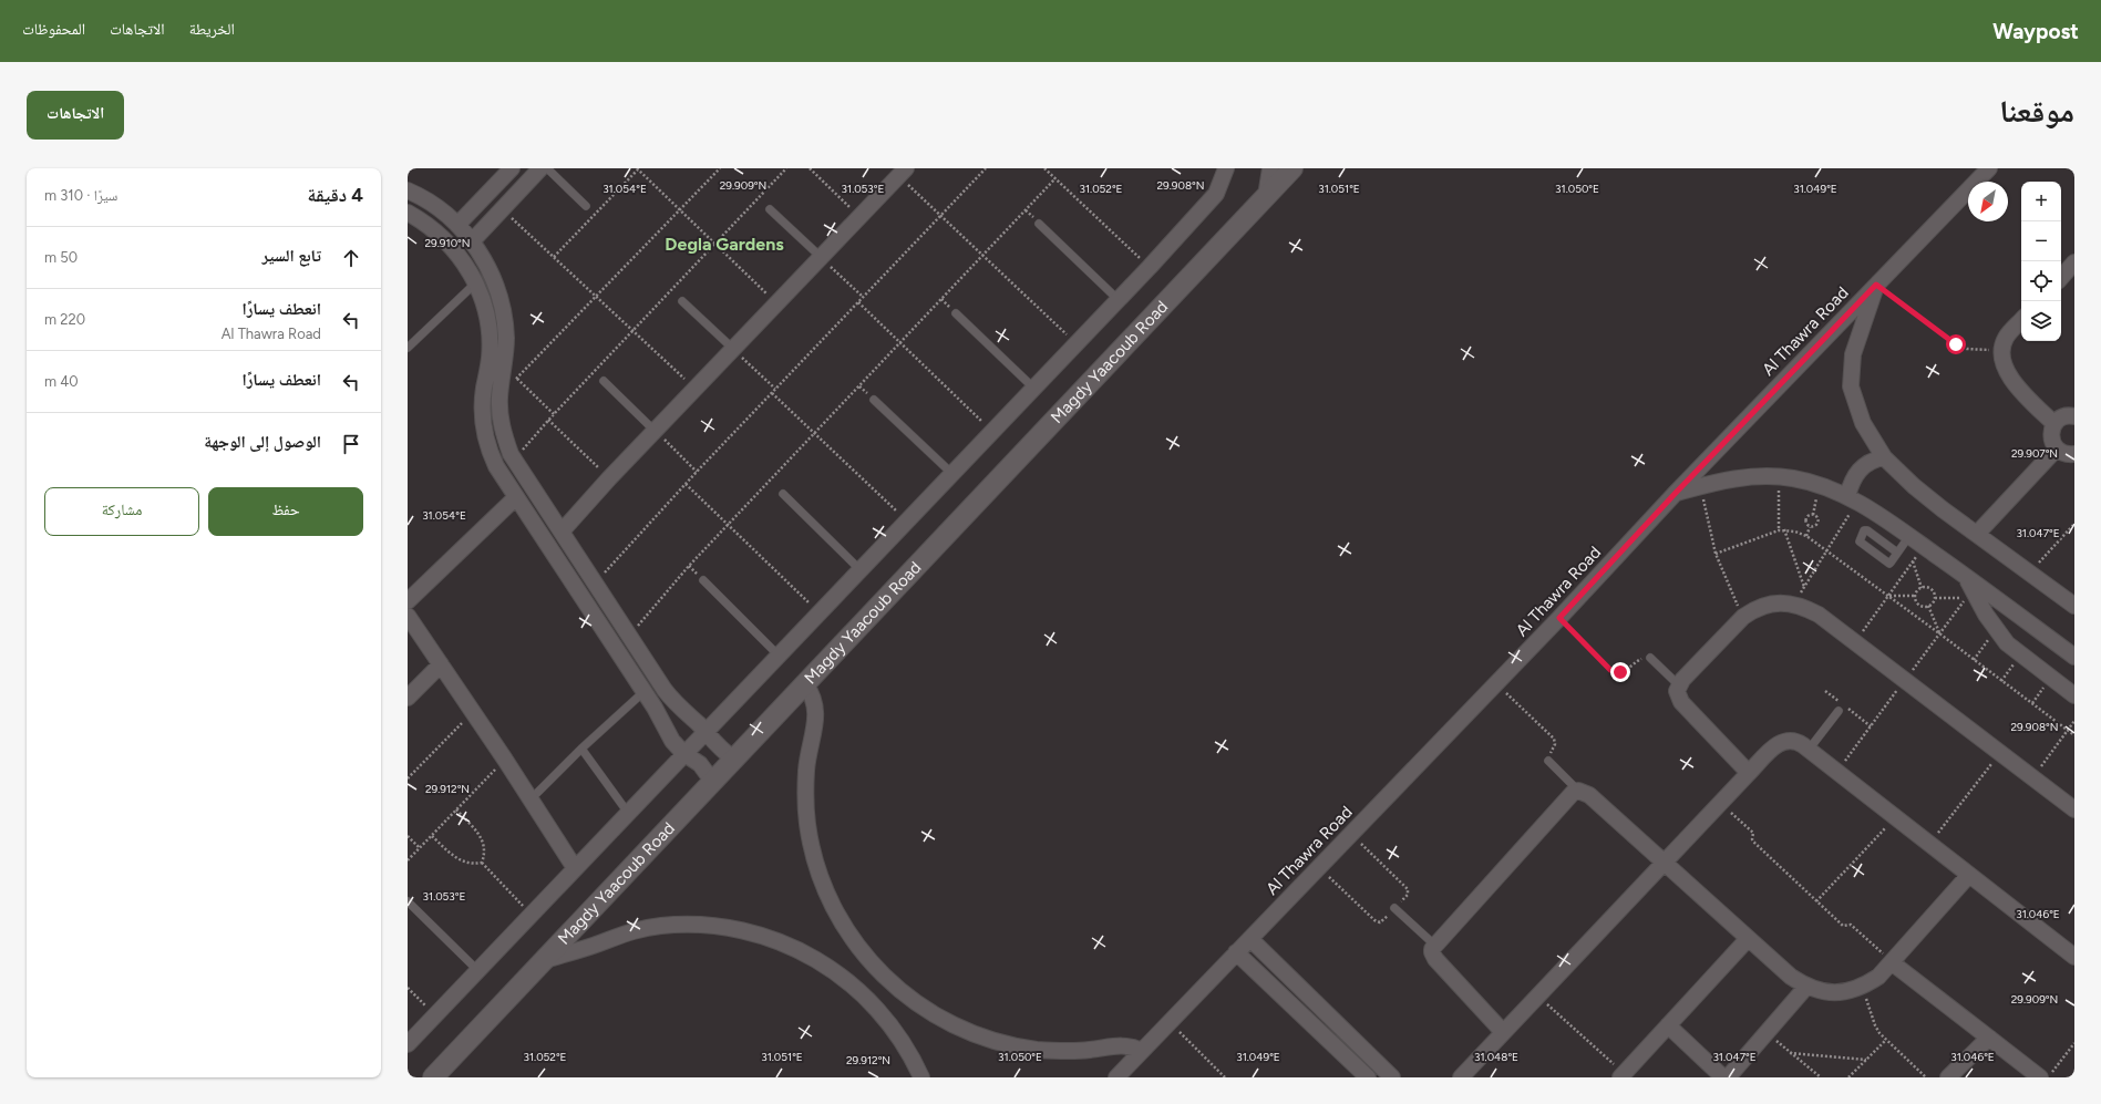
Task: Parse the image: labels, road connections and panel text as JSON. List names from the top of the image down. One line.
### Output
{"streets":{"street":["Al Thawra Road","Magdy Yaacoub Road"]},"districts":["Degla Gardens"],"north":"bottom left","page":{"header":"Waypost","nav":["الخريطة","الاتجاهات","المحفوظات"],"title":"موقعنا","buttons":["الاتجاهات",["حفظ","مشاركة"]],"heading":["4 دقيقة","سيرًا · 310 m"],"map_buttons":["+","−"],"list":[["تابع السير","50 m"],["انعطف يسارًا","Al Thawra Road","220 m"],["انعطف يسارًا","40 m"],"الوصول إلى الوجهة"]},"coordinates":["29.909°N","29.908°N","31.054°E","31.053°E","31.052°E","31.051°E","31.050°E","31.049°E","29.910°N","29.907°N","31.047°E","29.912°N","31.046°E","31.048°E"]}
